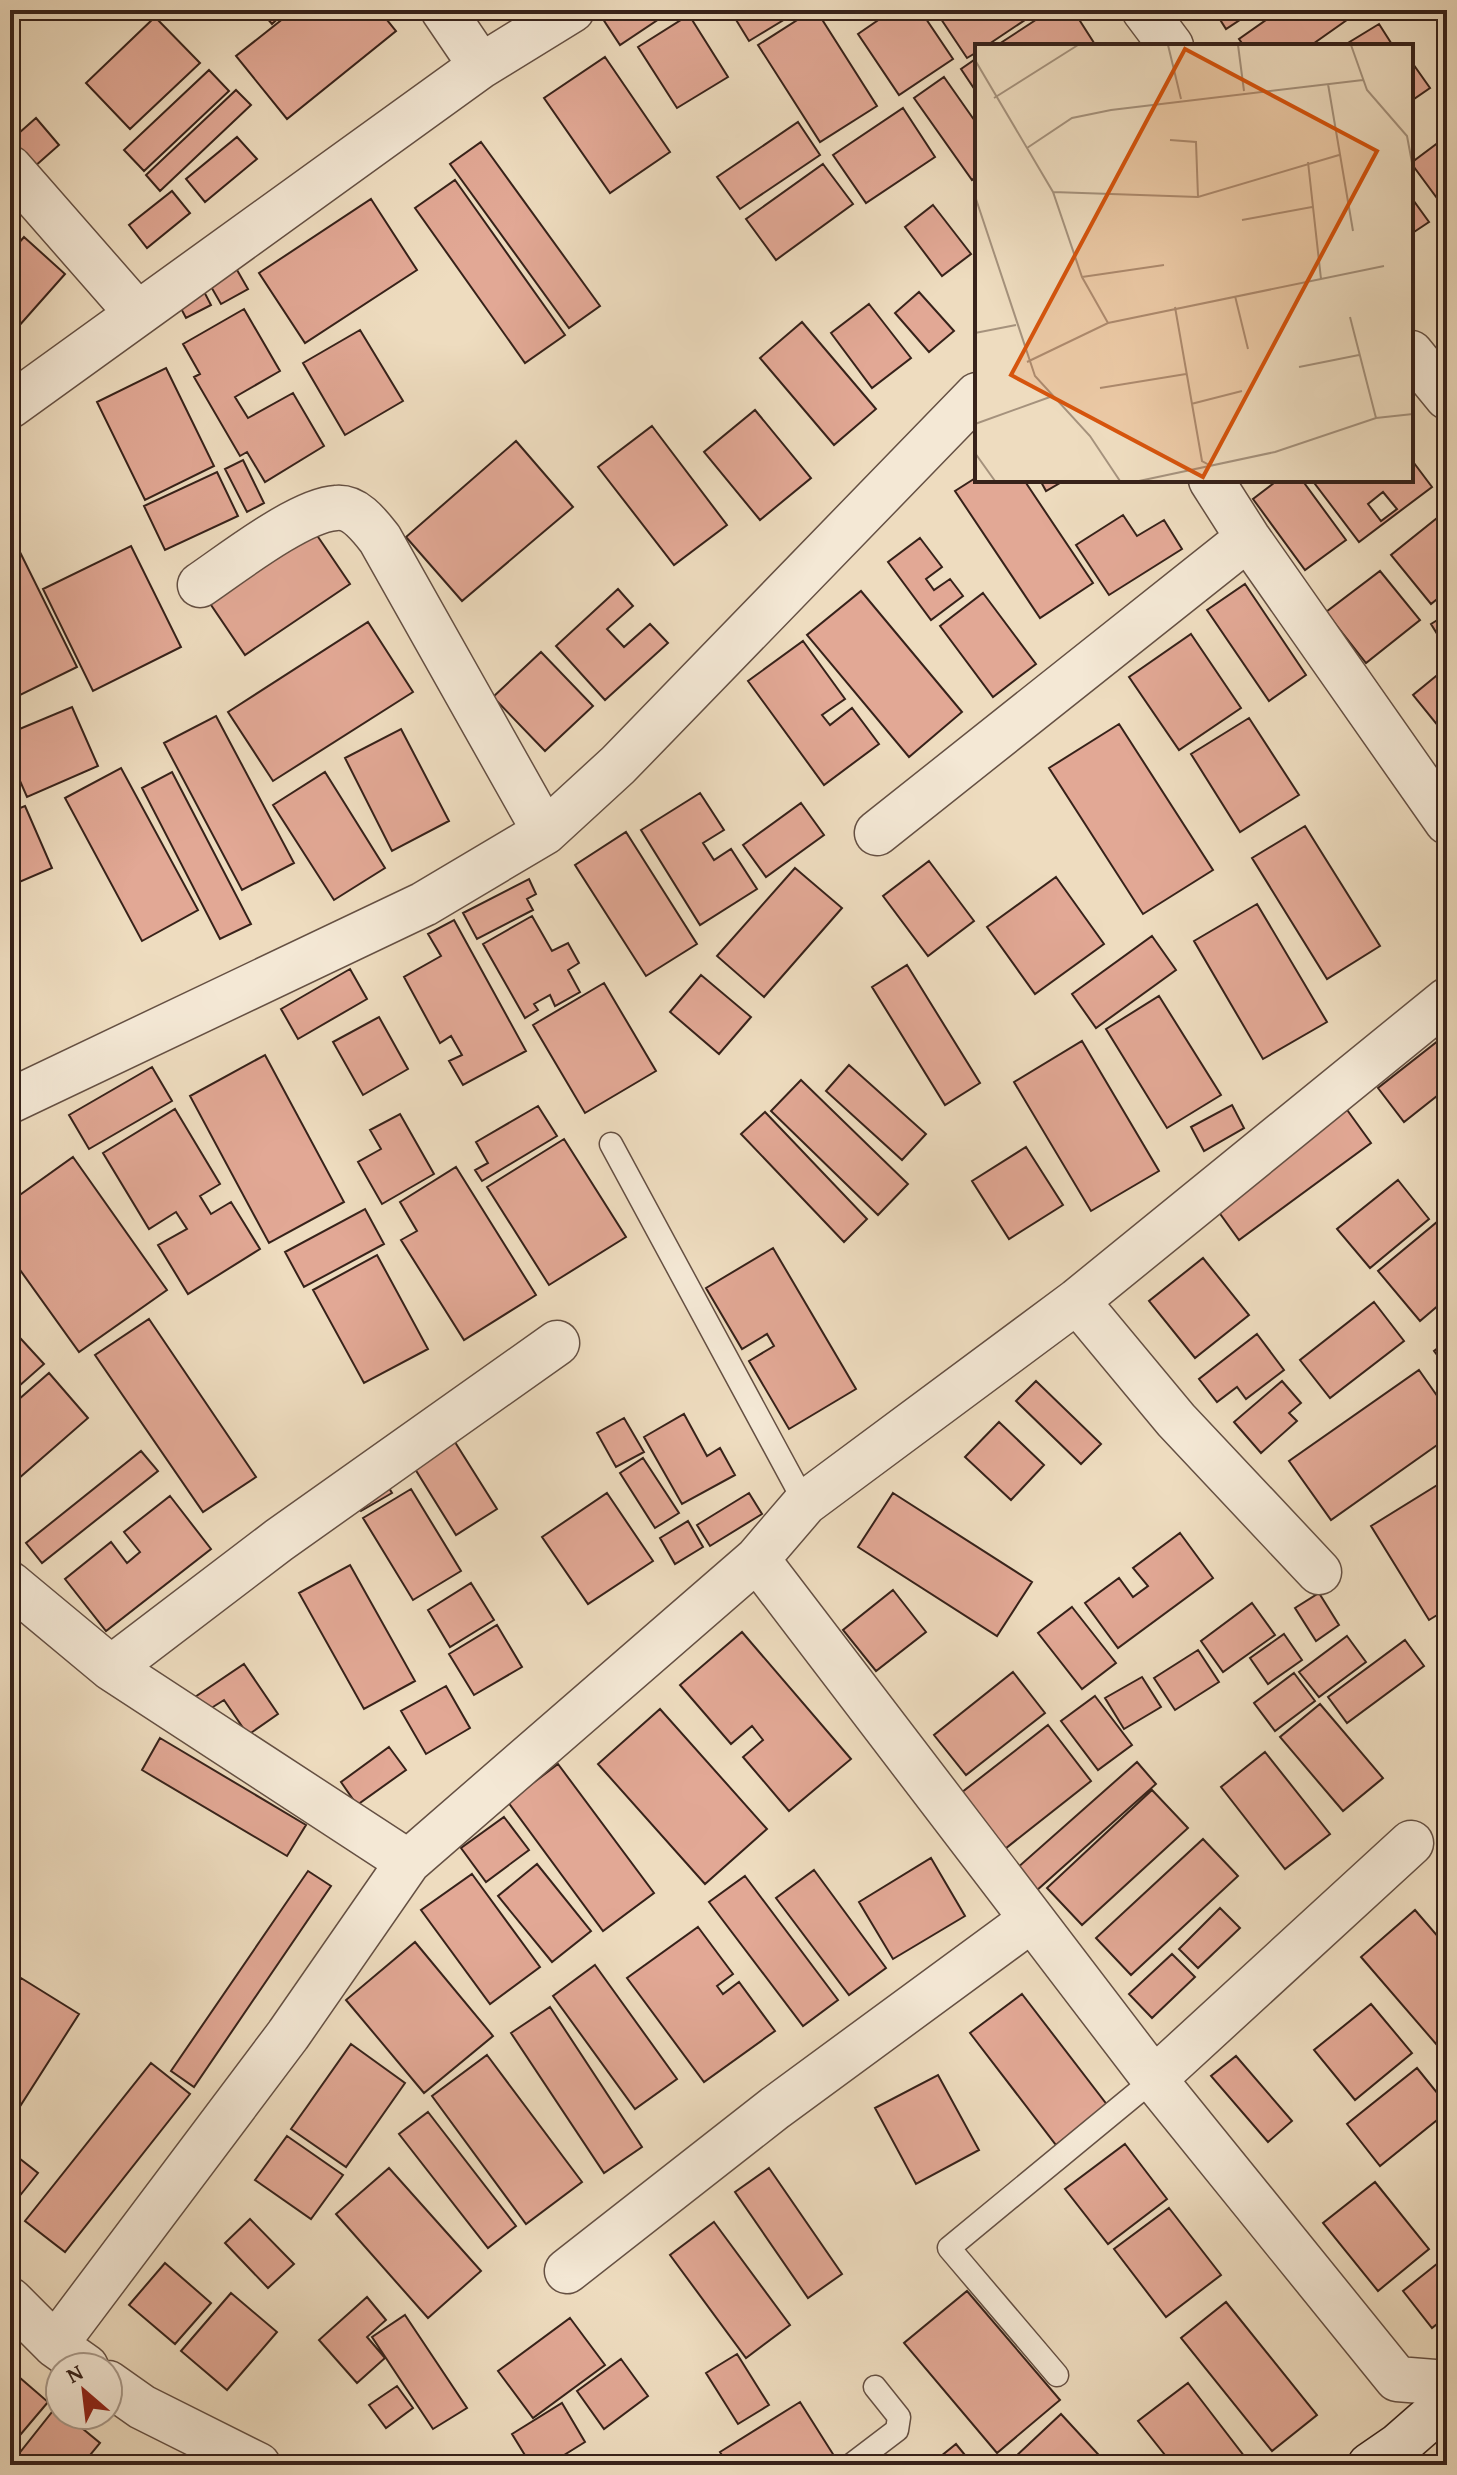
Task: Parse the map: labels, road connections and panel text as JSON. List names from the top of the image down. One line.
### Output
{"north":"top left"}
